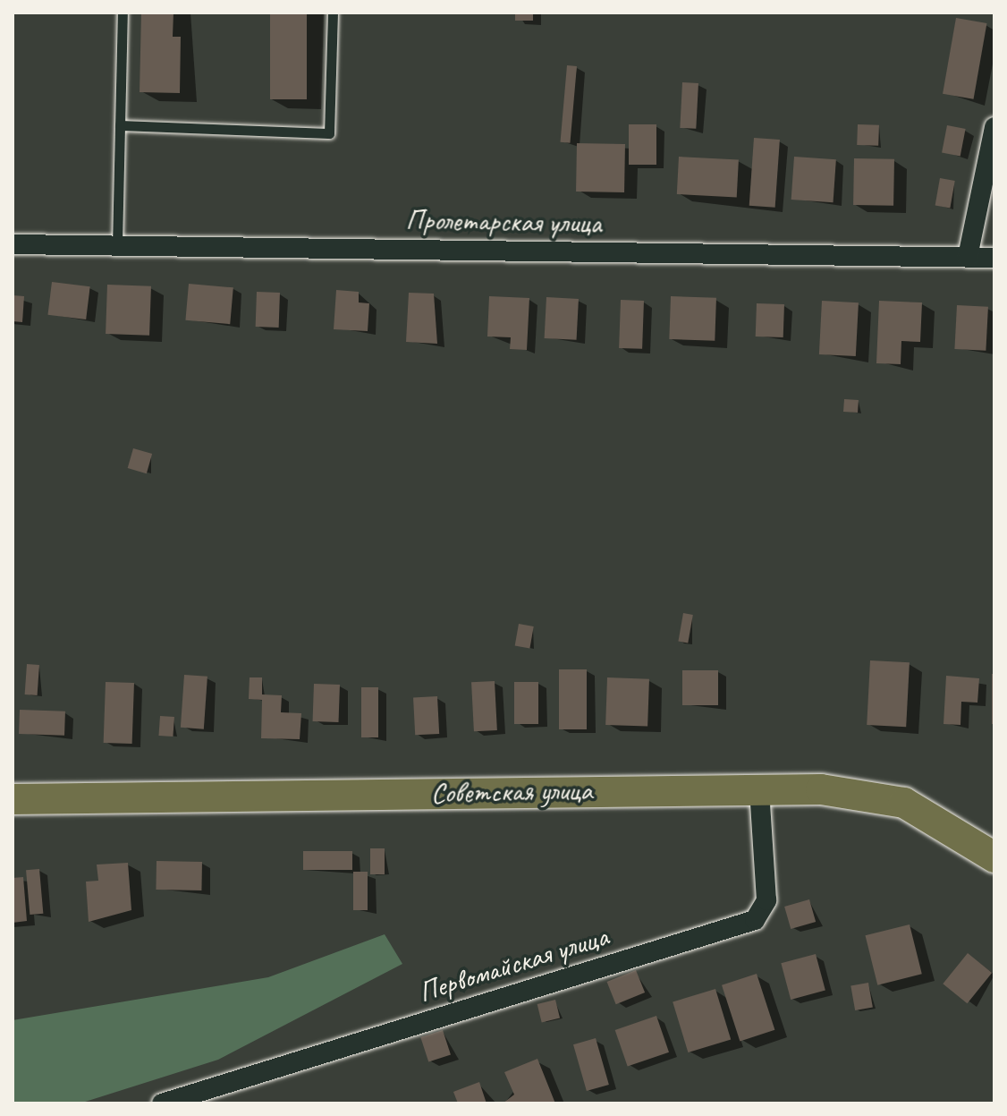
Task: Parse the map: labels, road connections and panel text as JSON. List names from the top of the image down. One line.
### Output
{"streets":{"main road":["Советская улица"],"street":["Пролетарская улица","Первомайская улица"]},"crossings":[["Советская улица","Первомайская улица"]]}
